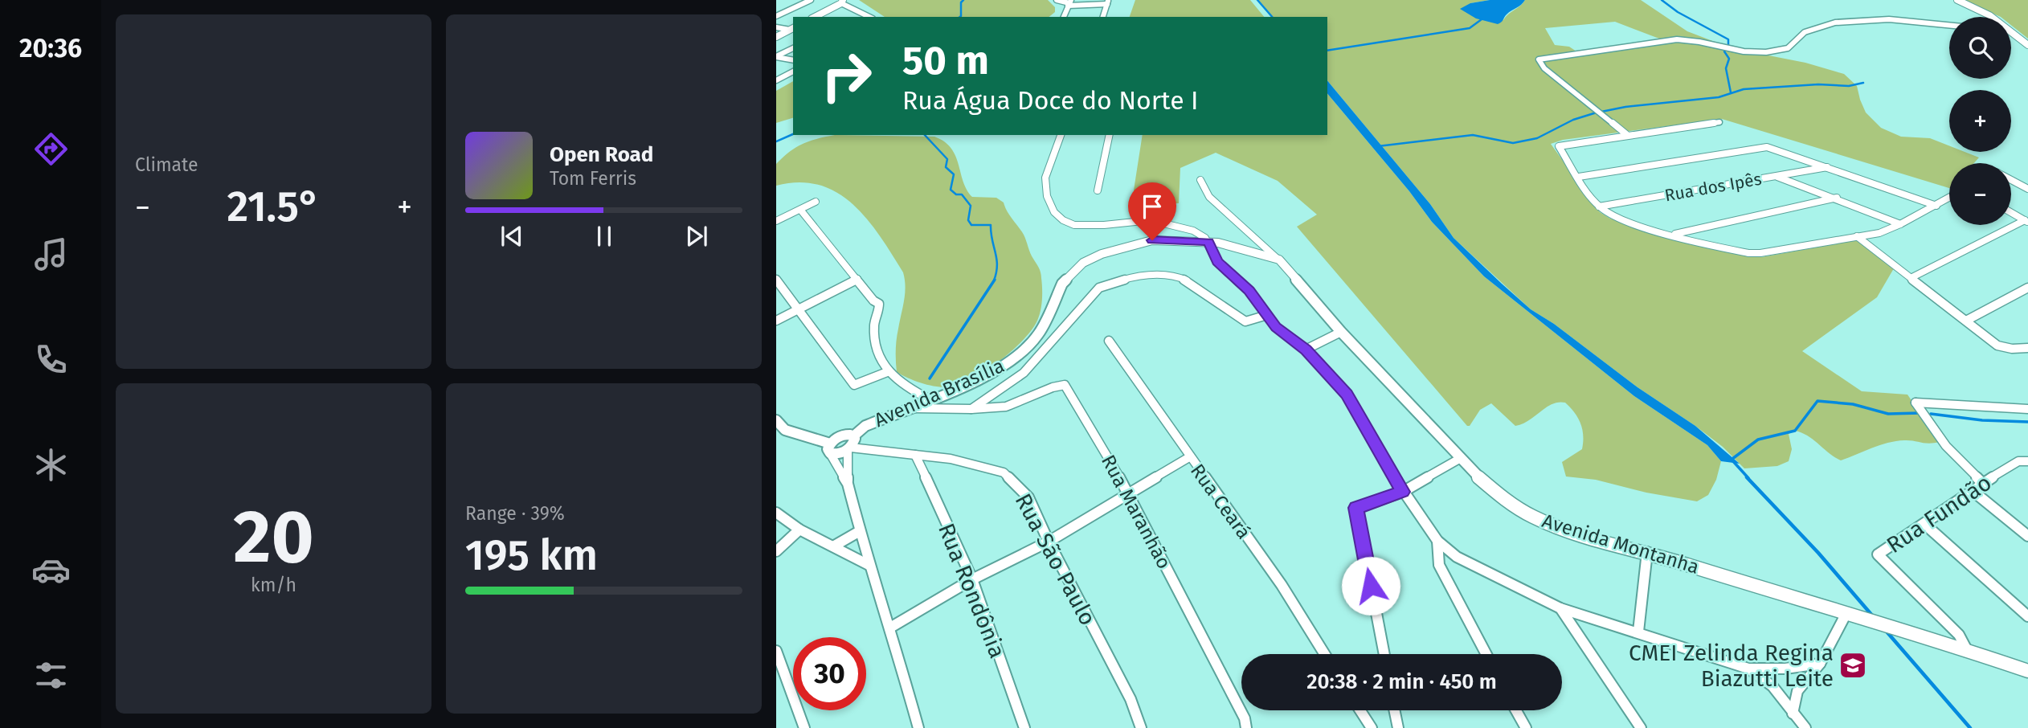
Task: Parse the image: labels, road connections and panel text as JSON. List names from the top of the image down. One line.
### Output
{"streets":{"street":["Rua dos Ipês","Avenida Brasília","Rua Ceará","Rua Maranhão","Rua Fundão","Avenida Montanha","Rua São Paulo","Rua Rondônia"]},"crossings":[["Avenida Brasília","Rua São Paulo"],["Rua Fundão","Avenida Montanha"],["Rua São Paulo","Rua Rondônia"]],"places":{"school or university":["CMEI Zelinda Regina Biazutti Leite"]},"page":{"tabs":"20:36","tile":["Climate",["20","km/h"],["Range · 39%","195 km"]],"map_buttons":["+","−"],"turn":["50 m","Rua Água Doce do Norte I"],"song":["Open Road","Tom Ferris"],"heat":["−","21.5°","+"],"limit":"30","trip":"20:38 · 2 min · 450 m"}}
